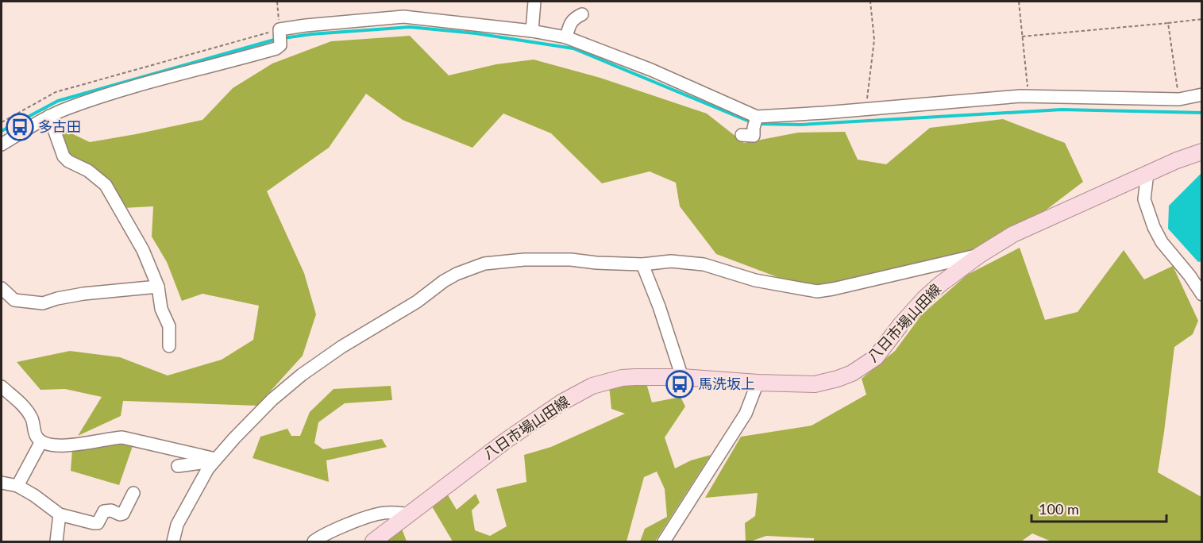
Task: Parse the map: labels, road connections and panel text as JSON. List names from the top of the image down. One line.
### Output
{"streets":{"main road":["八日市場山田線"]},"places":{"bus stop":["多古田","馬洗坂上"]},"scale_bar":"100 m"}
